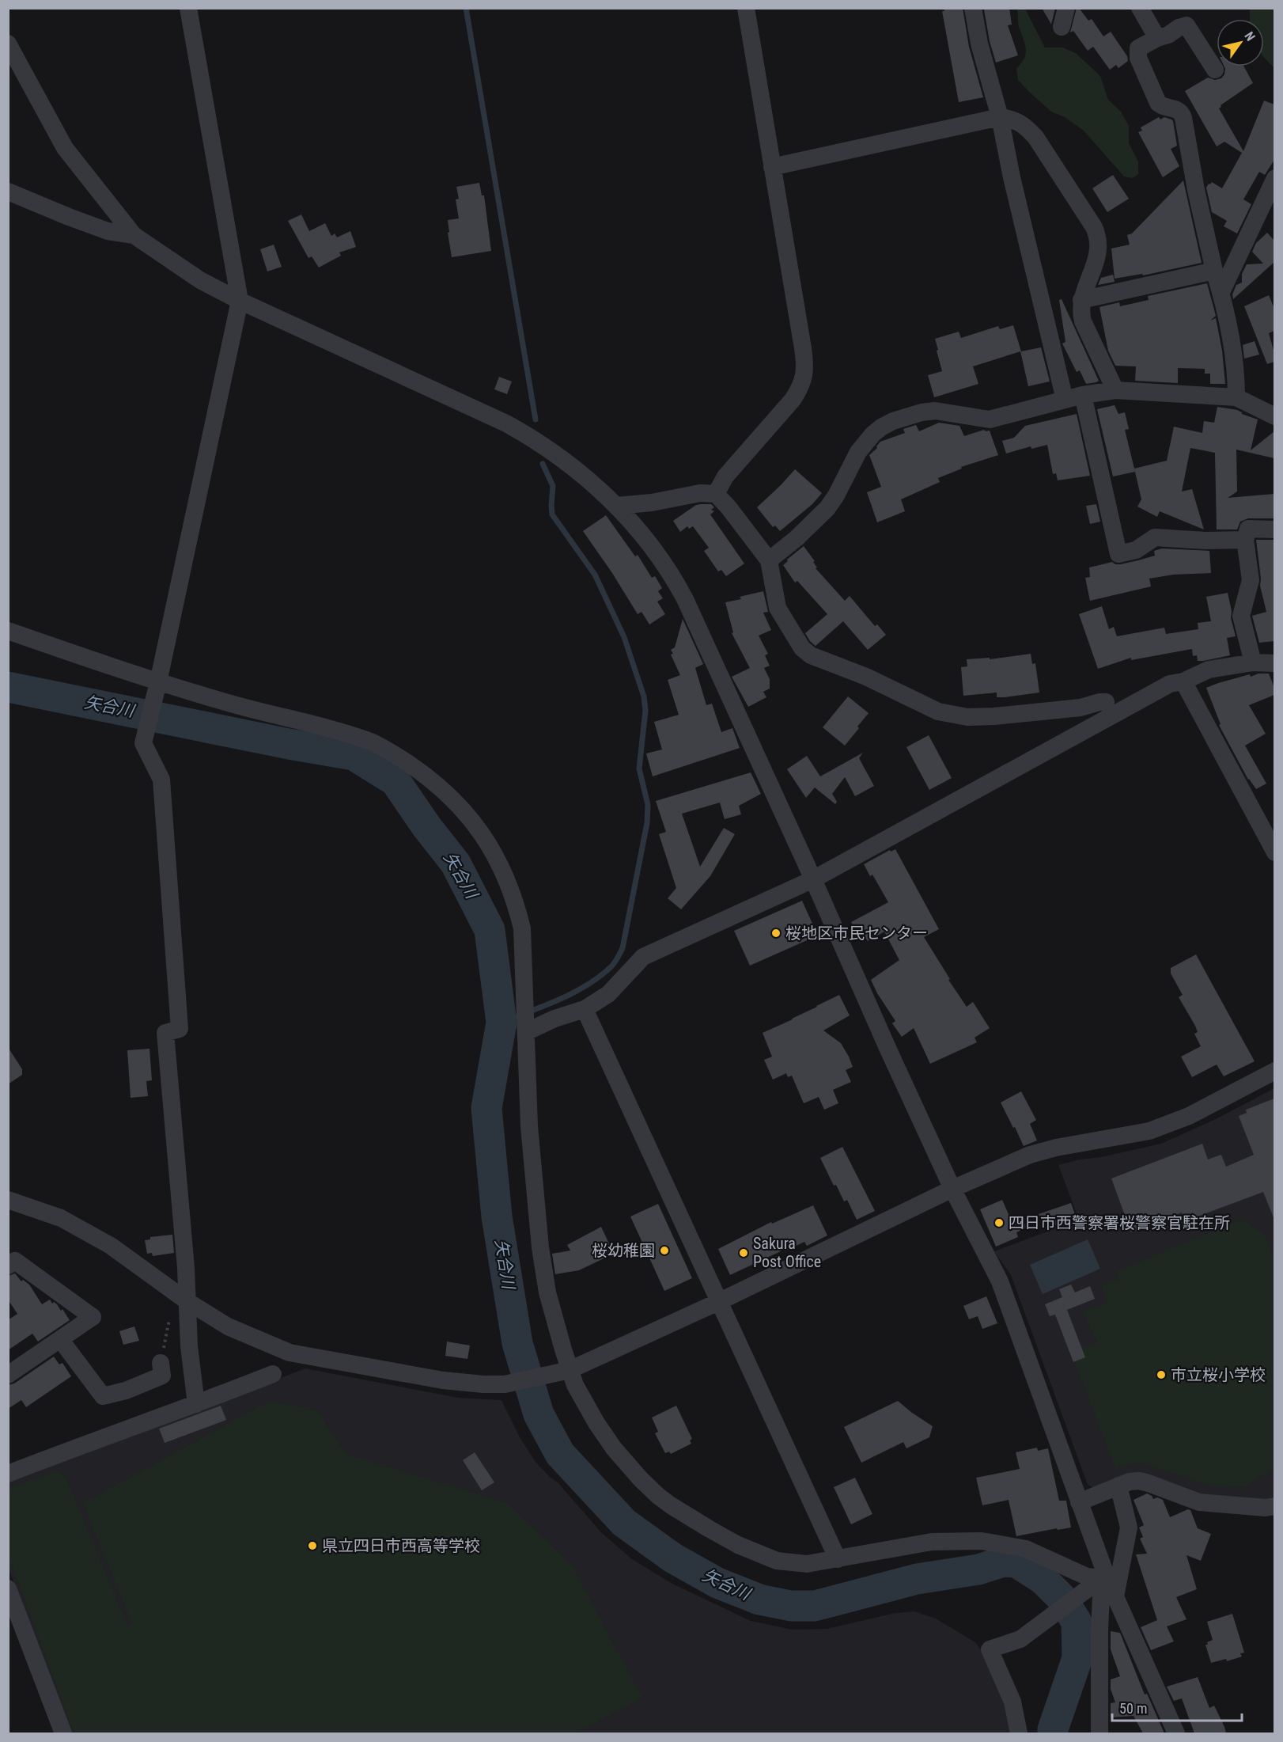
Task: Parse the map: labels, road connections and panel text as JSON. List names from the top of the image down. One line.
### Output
{"water":["矢合川"],"places":["桜地区市民センター","四日市西警察署桜警察官駐在所","桜幼稚園","Sakura Post Office","市立桜小学校","県立四日市西高等学校"],"scale_bar":"50 m","north":"top right"}
